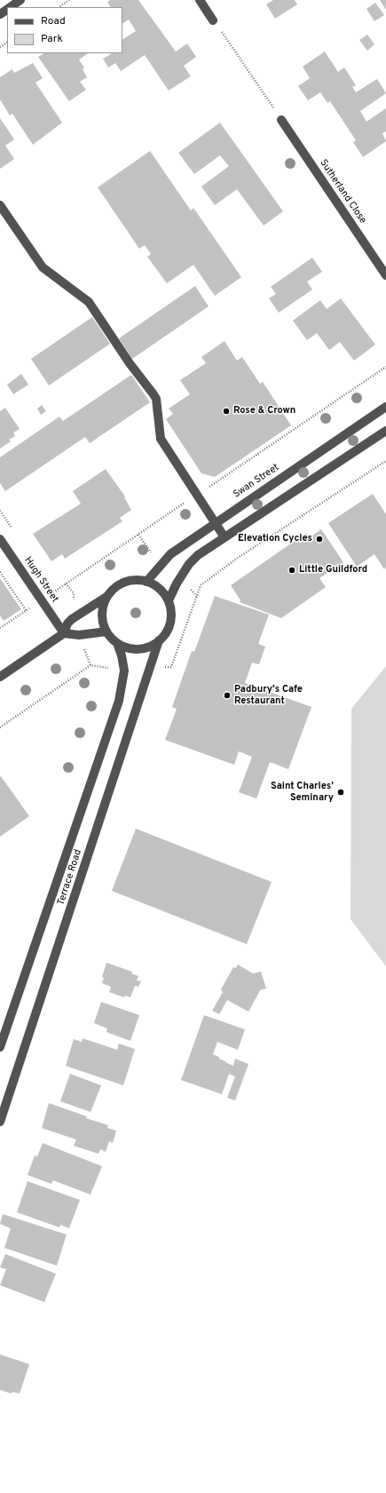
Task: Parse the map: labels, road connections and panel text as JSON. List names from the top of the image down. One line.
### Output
{"streets":{"street":["Sutherland Close","Swan Street","Hugh Street","Terrace Road"]},"crossings":[["Swan Street","Terrace Road"]],"places":["Rose & Crown","Elevation Cycles","Little Guildford","Padbury's Cafe Restaurant","Saint Charles’ Seminary"],"legend":["Road","Park"]}
